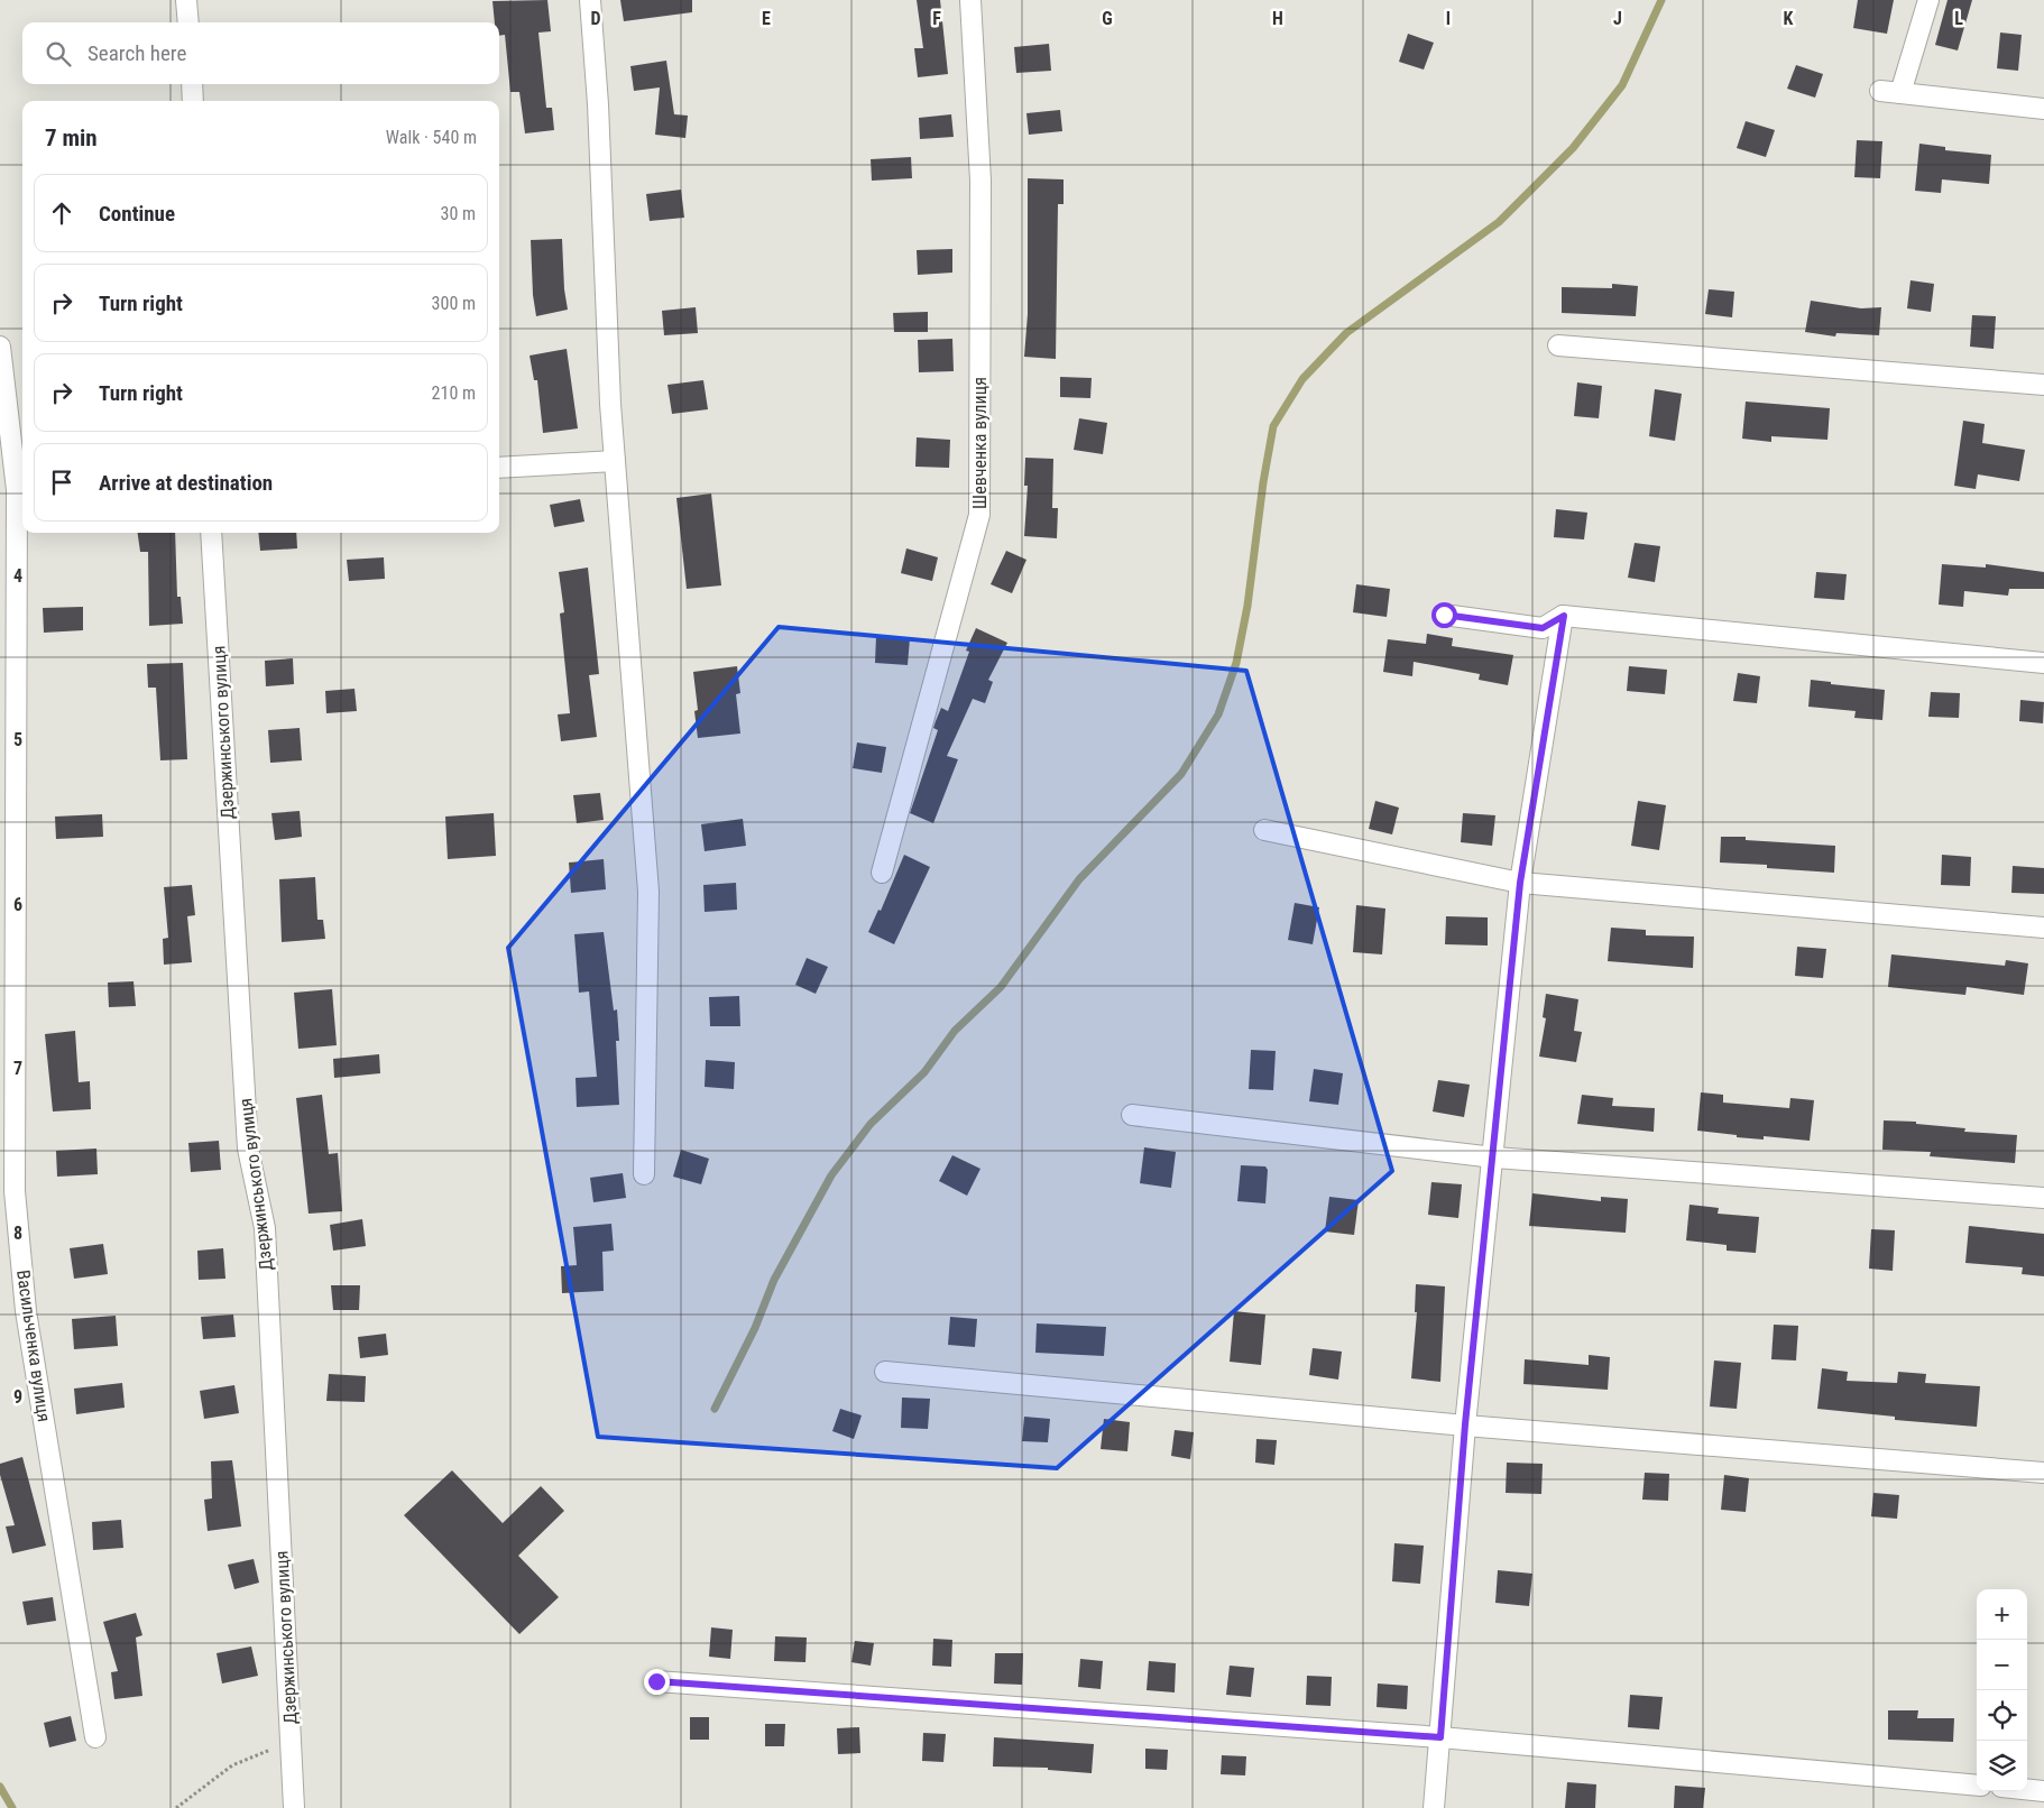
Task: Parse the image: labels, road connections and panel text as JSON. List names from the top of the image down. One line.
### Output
{"streets":{"street":["Шевченка вулиця","Дзержинського вулиця","Васильченка вулиця"]},"page":{"search":"Search here","heading":["7 min","Walk · 540 m"],"list":[["Continue","30 m"],["Turn right","300 m"],["Turn right","210 m"],"Arrive at destination"],"map_buttons":["+","−"]},"grid":{"columns":["D","E","F","G","H","I","J","K","L"],"rows":["4","5","6","7","8","9"]}}
